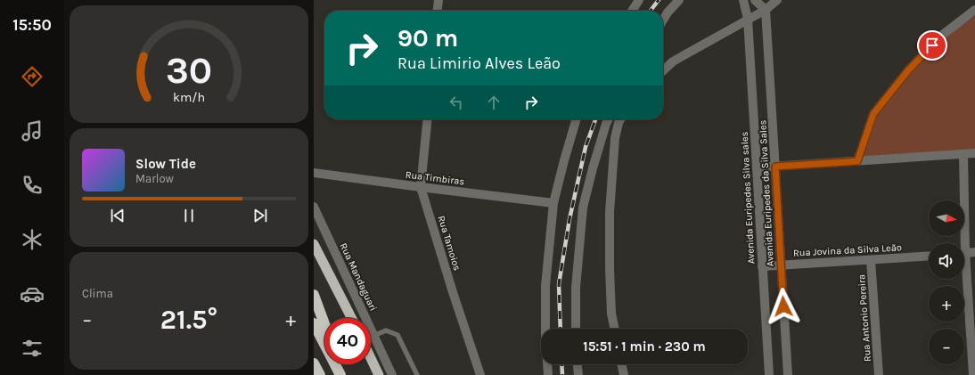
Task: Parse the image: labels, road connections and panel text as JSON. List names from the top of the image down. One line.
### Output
{"streets":{"street":["Rua Timbiras","Avenida Euripedes da Silva Sales","Avenida Euripedes Silva sales","Rua Tamoios","Rua Jovina da Silva Leão","Rua Mandaguari","Rua Antonio Pereira"]},"crossings":[["Rua Timbiras","Rua Tamoios"],["Avenida Euripedes da Silva Sales","Rua Jovina da Silva Leão"],["Avenida Euripedes Silva sales","Rua Jovina da Silva Leão"],["Rua Jovina da Silva Leão","Rua Antonio Pereira"]],"north":"right","page":{"tabs":"15:50","turn":["90 m","Rua Limirio Alves Leão"],"song":["Slow Tide","Marlow"],"map_buttons":["+","−"],"tile":"Clima","heat":["−","21.5°","+"],"limit":"40","trip":"15:51 · 1 min · 230 m","gauge":["30","km/h"]}}
